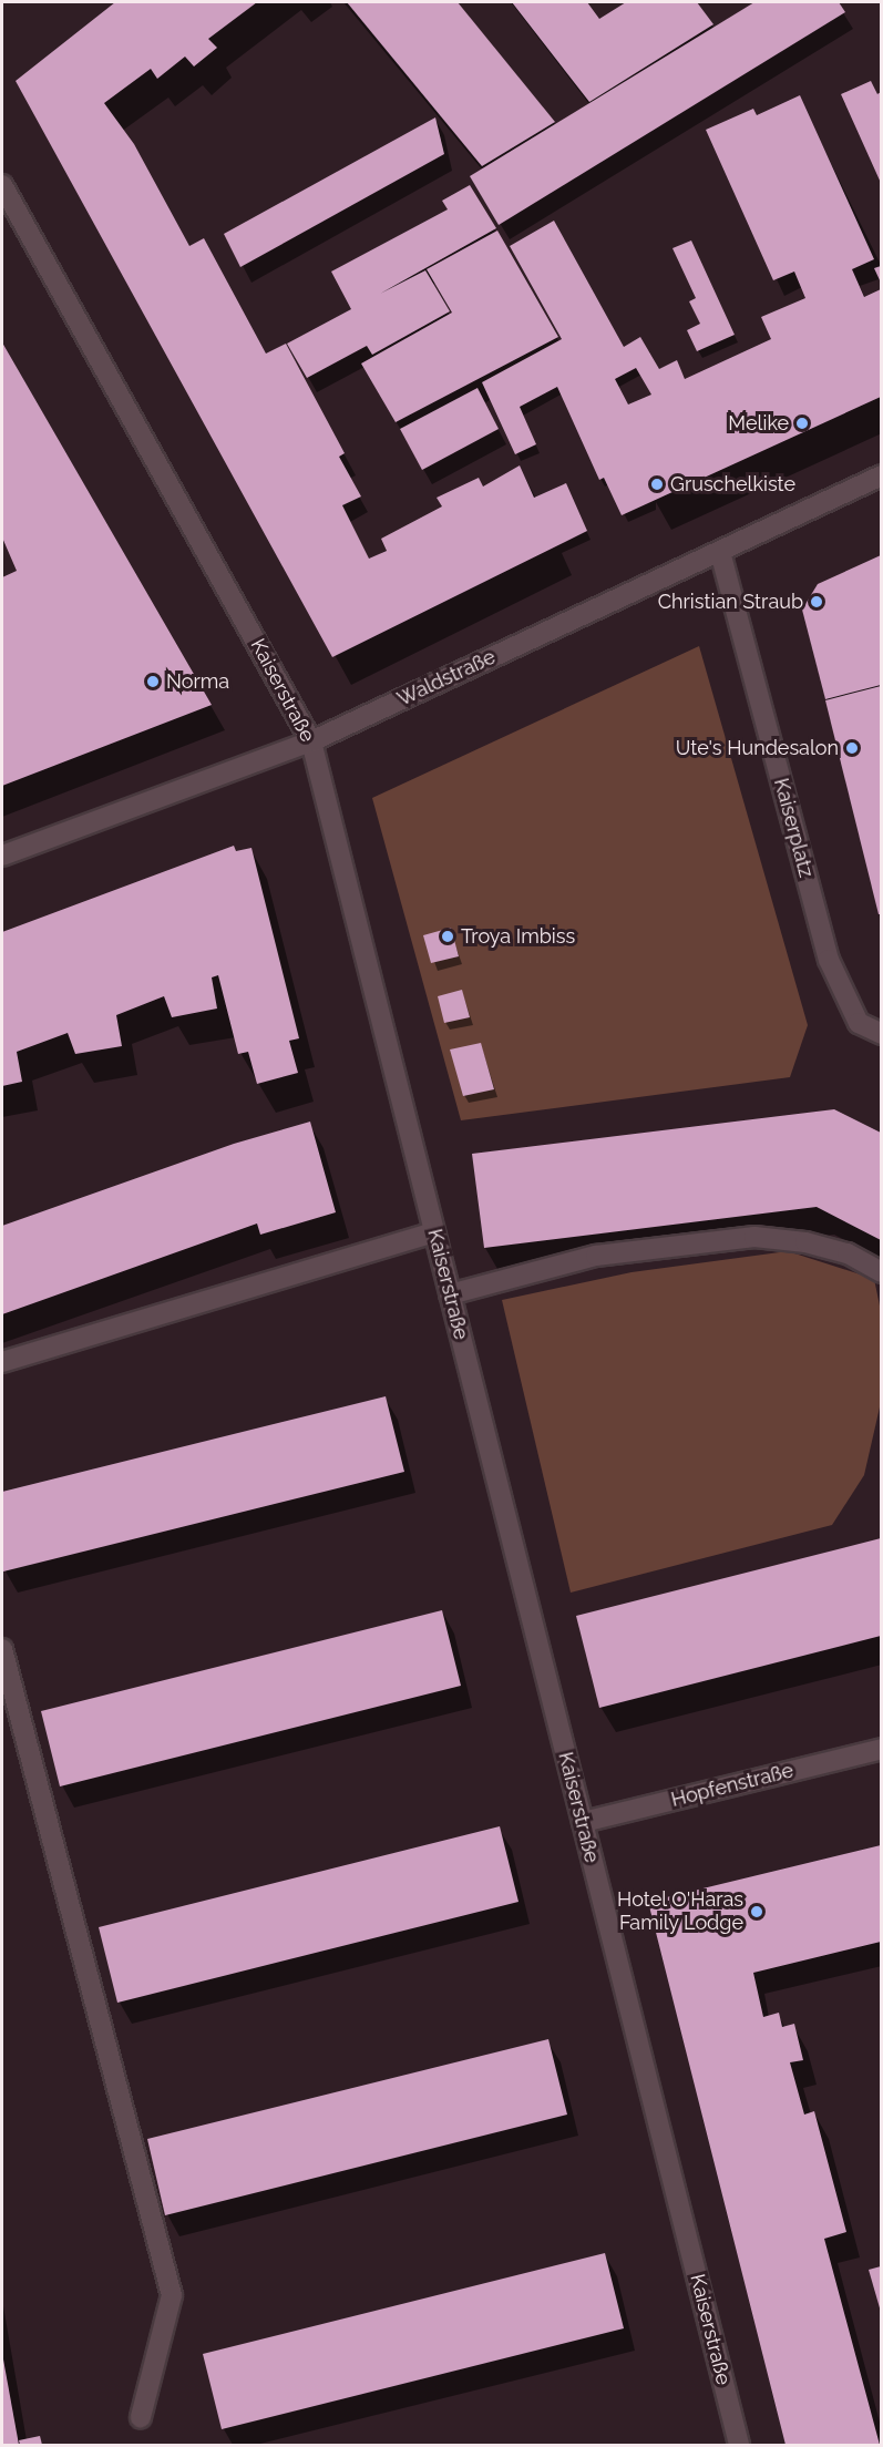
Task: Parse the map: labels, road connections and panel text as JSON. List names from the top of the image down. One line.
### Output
{"streets":{"street":["Waldstraße","Kaiserstraße","Kaiserplatz","Hopfenstraße"]},"crossings":[["Waldstraße","Kaiserstraße"],["Waldstraße","Kaiserplatz"],["Kaiserstraße","Hopfenstraße"]],"places":["Melike","Gruschelkiste","Christian Straub","Norma","Ute's Hundesalon","Troya Imbiss","Hotel O'Haras Family Lodge"]}
